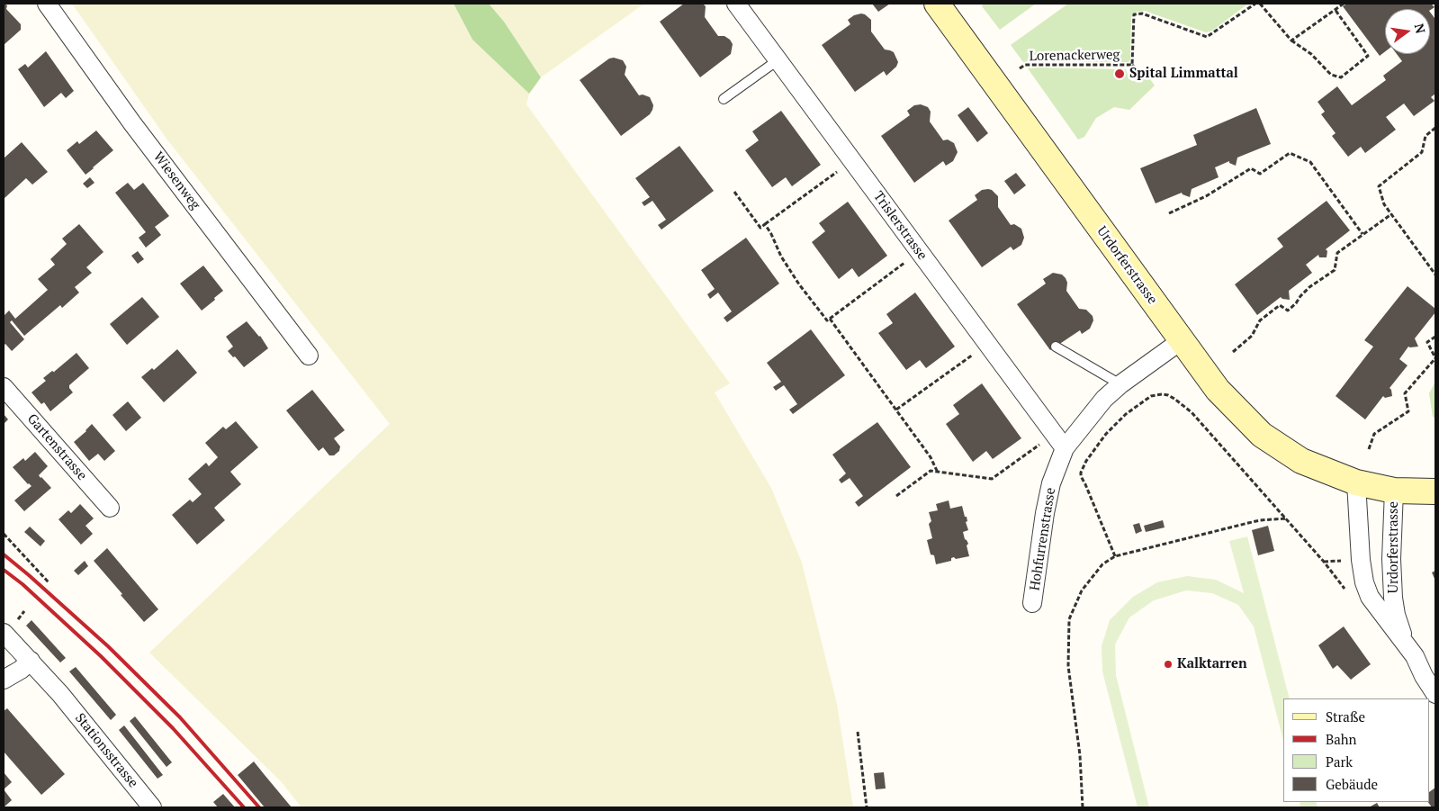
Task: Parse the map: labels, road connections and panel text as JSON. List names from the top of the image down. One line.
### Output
{"streets":{"main road":["Urdorferstrasse"],"street":["Wiesenweg","Trislerstrasse","Gartenstrasse","Hohfurrenstrasse","Stationsstrasse"],"path":["Lorenackerweg"]},"crossings":[["Trislerstrasse","Hohfurrenstrasse"],["Urdorferstrasse","Hohfurrenstrasse"]],"places":["Spital Limmattal","Kalktarren"],"legend":["Straße","Bahn","Park","Gebäude"],"north":"right"}
